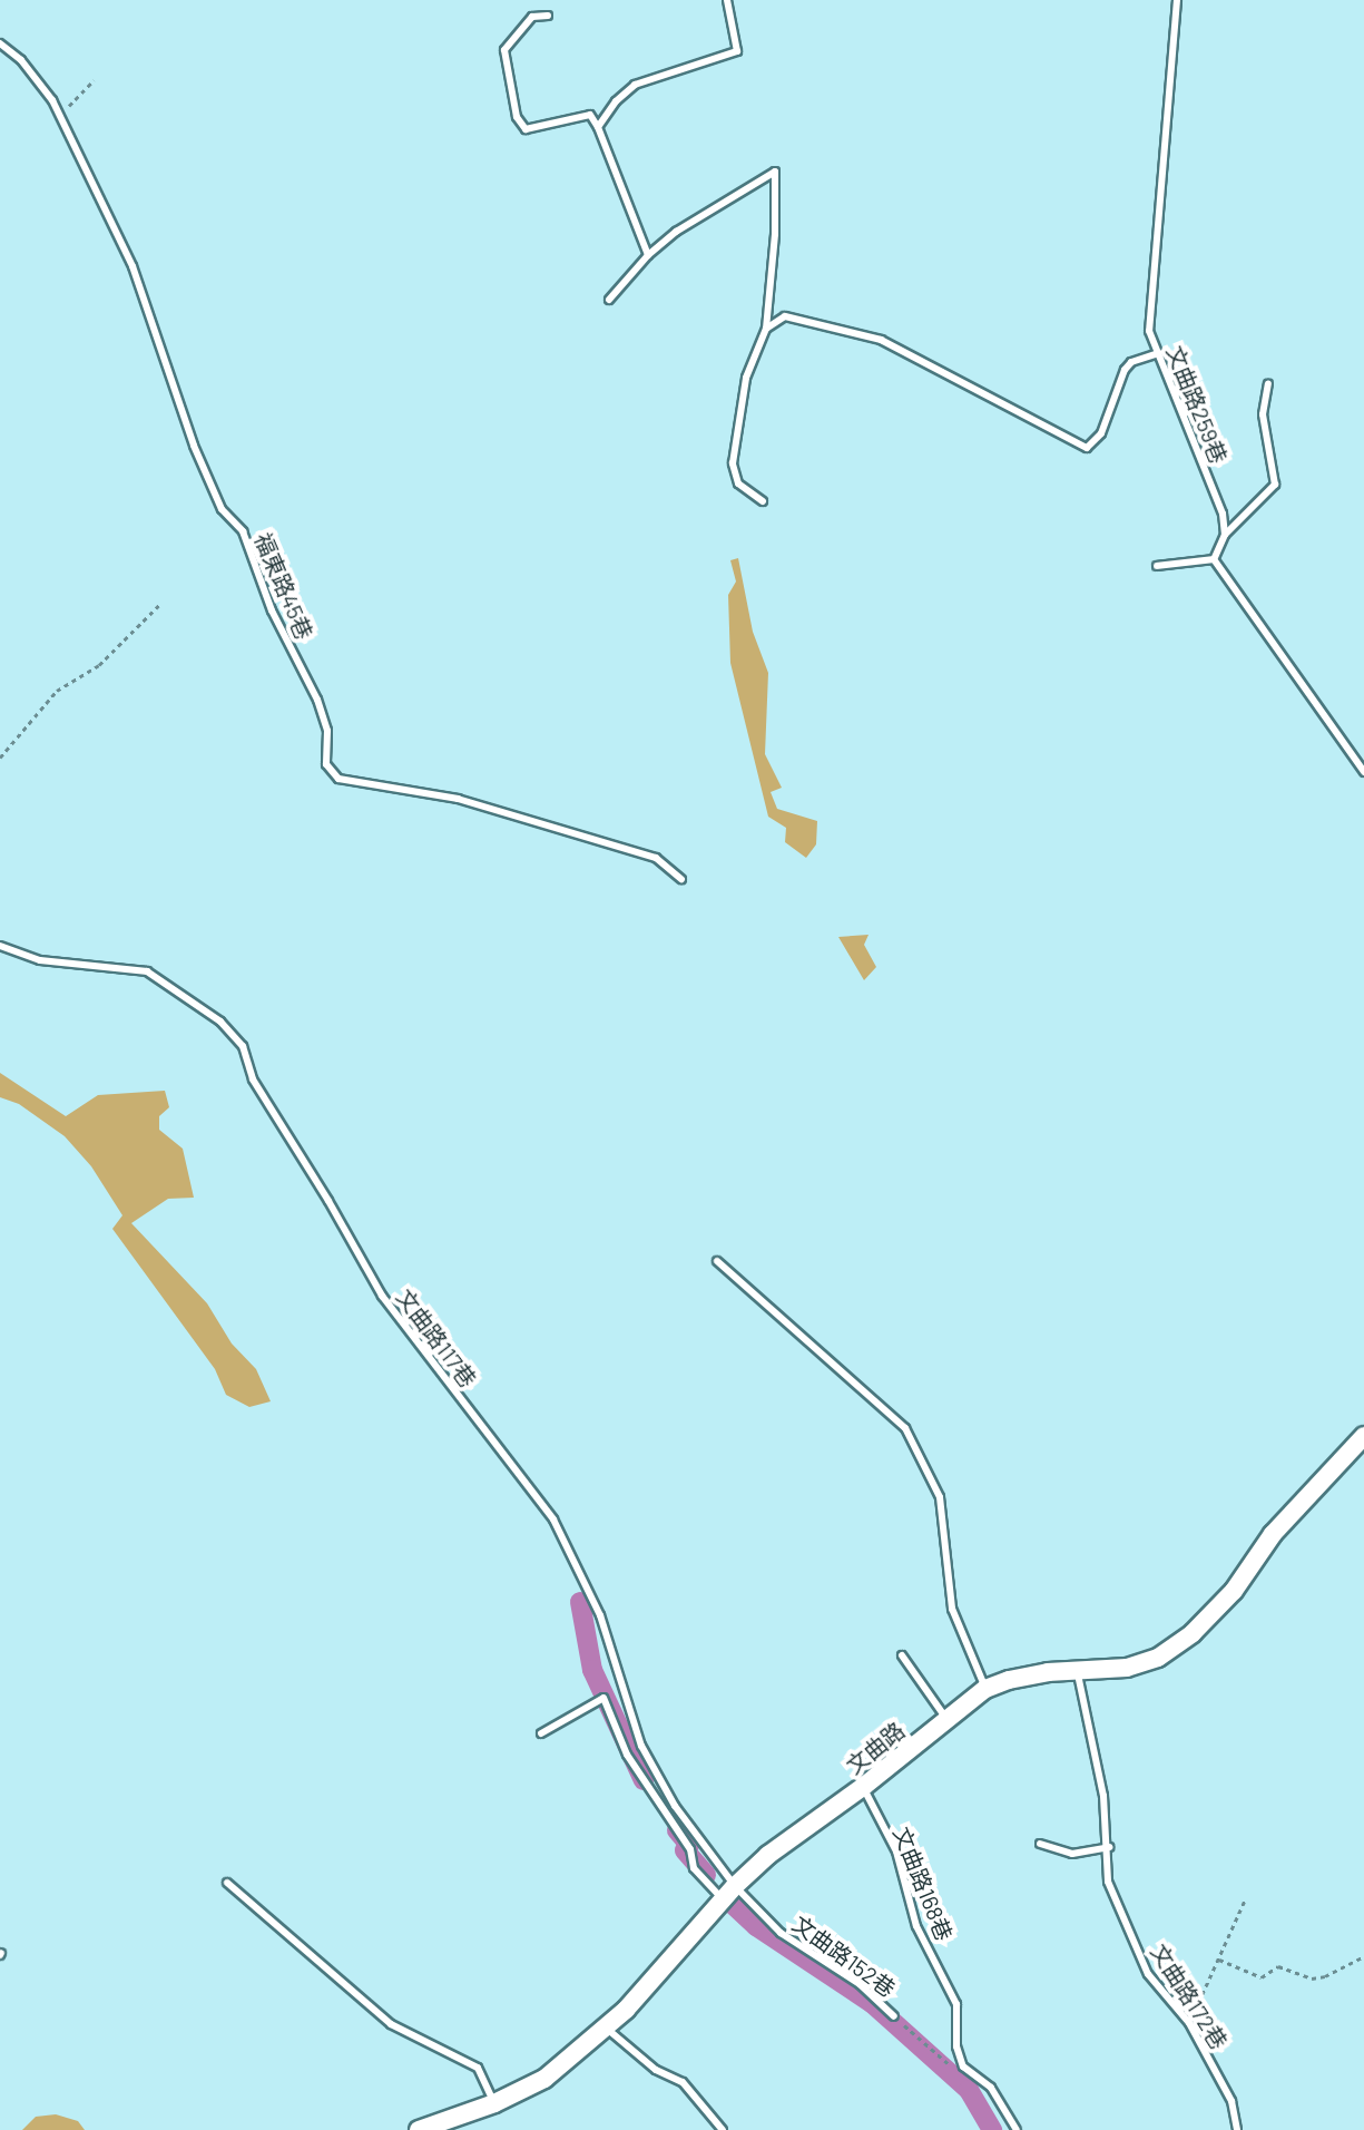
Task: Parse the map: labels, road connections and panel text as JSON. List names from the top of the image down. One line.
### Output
{"streets":{"street":["文曲路"],"lane":["文曲路259巷","福東路45巷","文曲路117巷","文曲路168巷","文曲路152巷","文曲路172巷"]},"crossings":[["文曲路117巷","文曲路"],["文曲路117巷","文曲路152巷"],["文曲路","文曲路168巷"],["文曲路","文曲路152巷"],["文曲路","文曲路172巷"]]}
